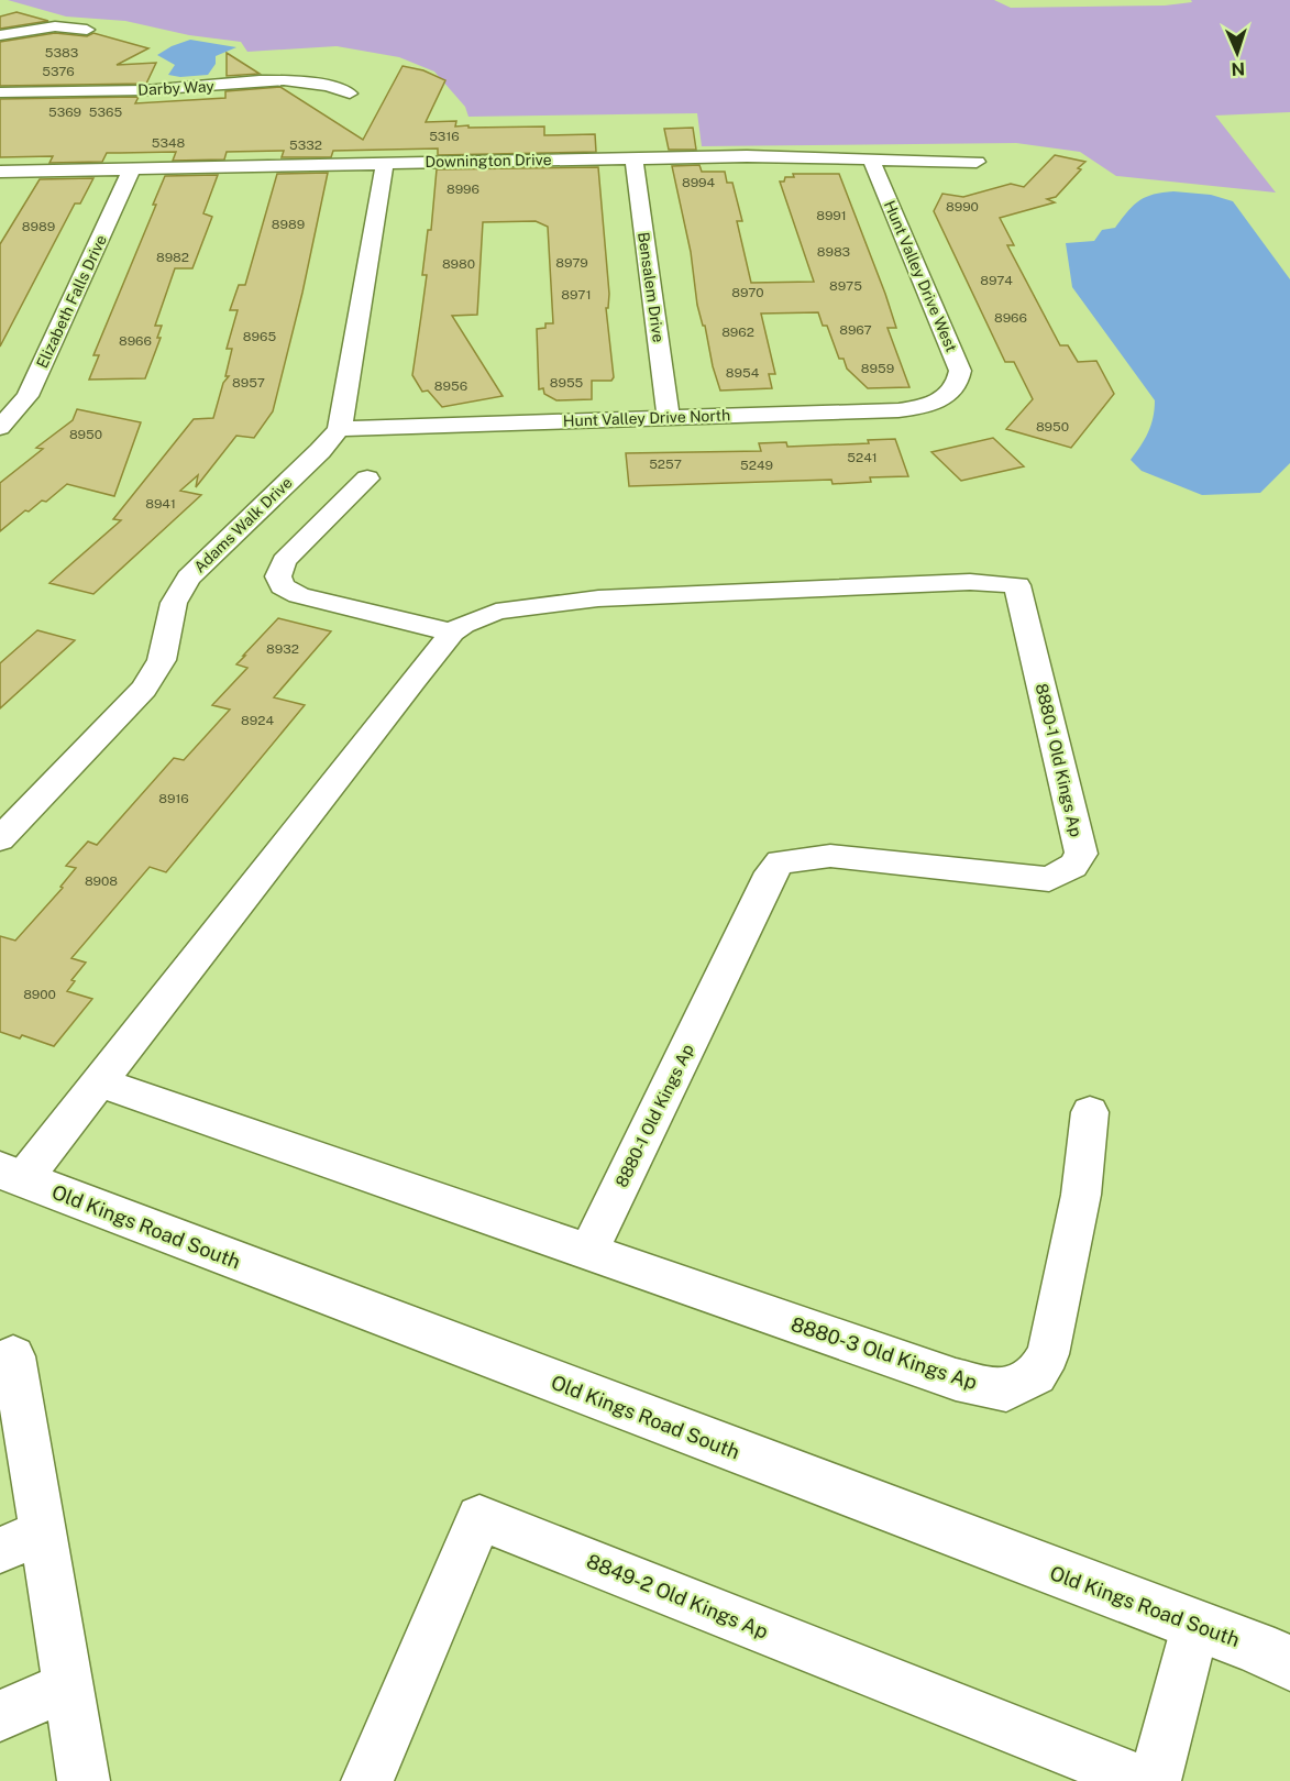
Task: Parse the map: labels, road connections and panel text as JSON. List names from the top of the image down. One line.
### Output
{"streets":{"street":["Darby Way","Downington Drive","Hunt Valley Drive West","Bensalem Drive","Elizabeth Falls Drive","Hunt Valley Drive North","Adams Walk Drive","8880-1 Old Kings Ap","Old Kings Road South","8880-3 Old Kings Ap","8849-2 Old Kings Ap"]},"crossings":[["Downington Drive","Hunt Valley Drive West"],["Downington Drive","Bensalem Drive"],["Downington Drive","Elizabeth Falls Drive"],["Downington Drive","Adams Walk Drive"],["Hunt Valley Drive West","Hunt Valley Drive North"],["Bensalem Drive","Hunt Valley Drive North"],["Hunt Valley Drive North","Adams Walk Drive"],["8880-1 Old Kings Ap","Old Kings Road South"],["8880-1 Old Kings Ap","8880-3 Old Kings Ap"]],"house_numbers":["5383","5376","5369","5365","5316","5348","5332","8994","8996","8990","8991","8989","8989","8983","8982","8979","8980","8974","8975","8970","8971","8966","8967","8962","8965","8966","8959","8954","8957","8955","8956","8950","8950","5241","5257","5249","8941","8932","8924","8916","8908","8900"],"north":"bottom"}
